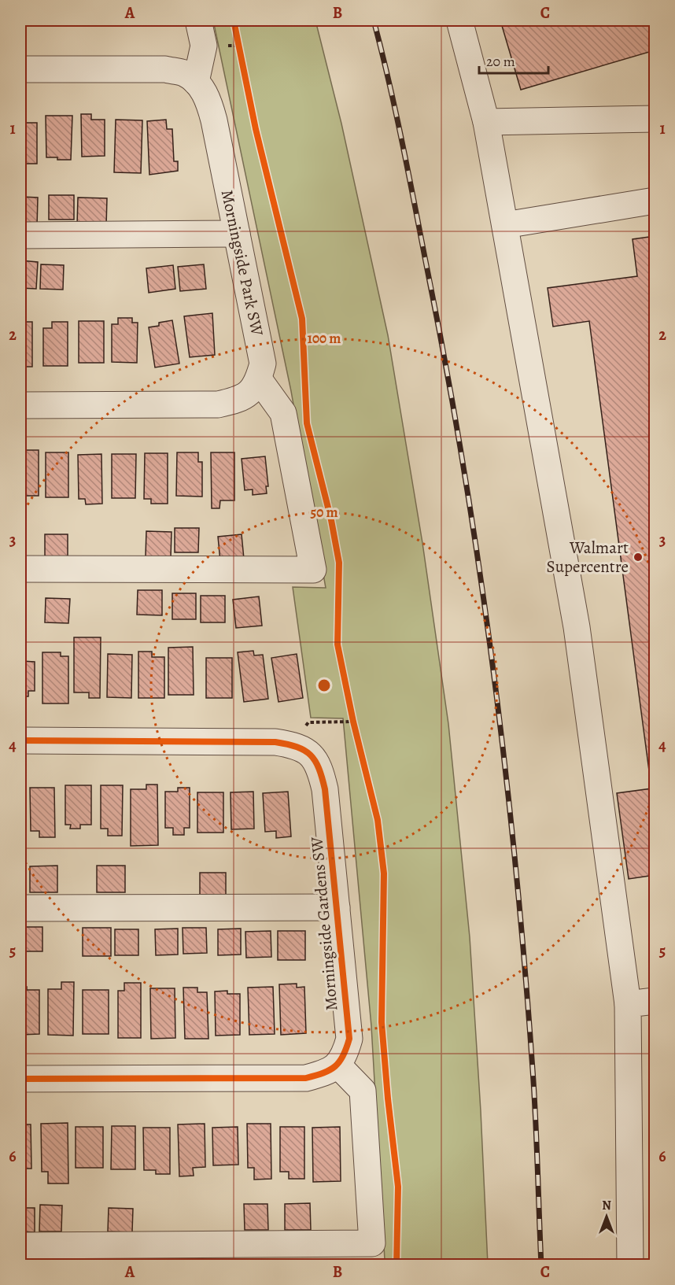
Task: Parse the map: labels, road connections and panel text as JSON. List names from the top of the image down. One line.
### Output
{"streets":{"street":["Morningside Park SW","Morningside Gardens SW"]},"places":["Walmart Supercentre"],"scale_bar":"20 m","north":"top","grid":{"columns":["A","B","C"],"rows":["1","2","3","4","5","6"]},"rings":["100 m","50 m"]}
